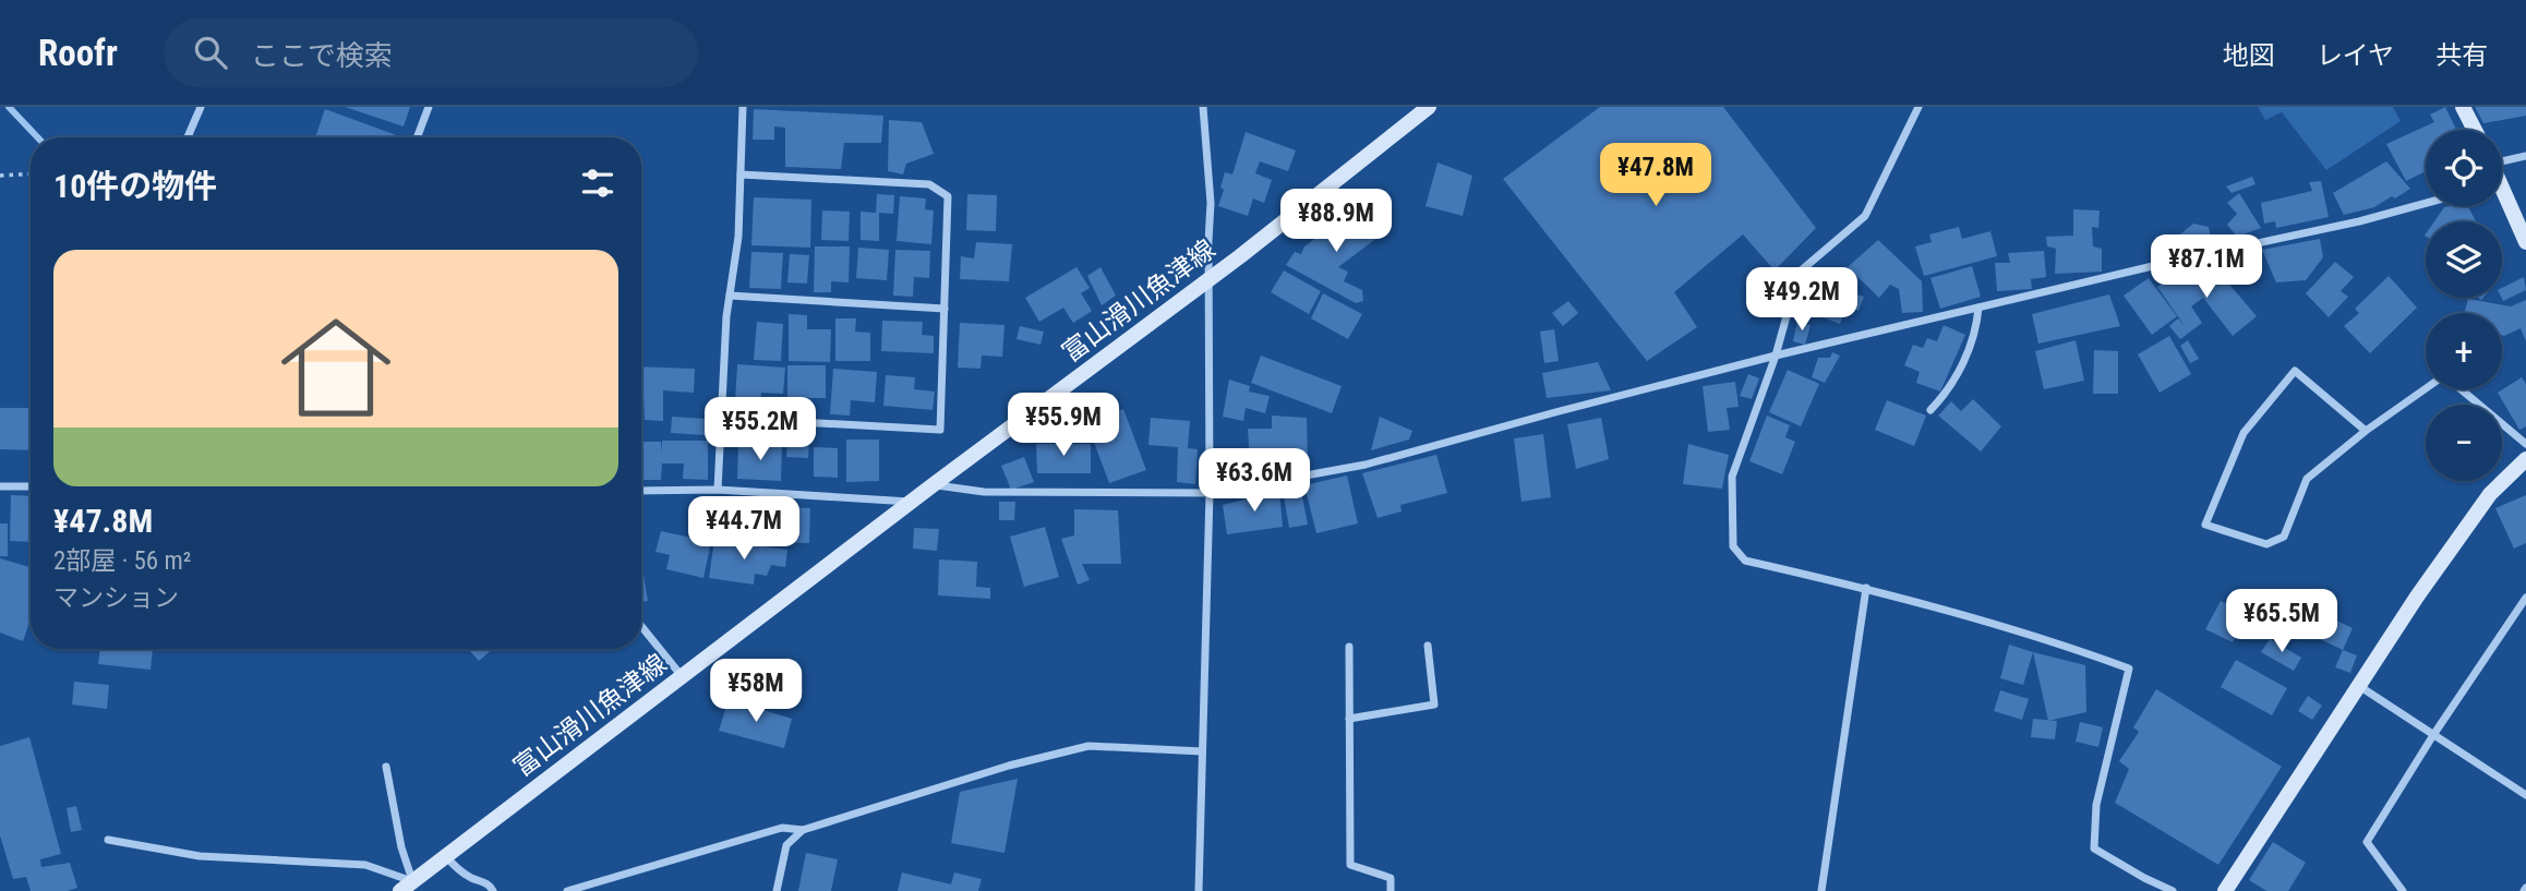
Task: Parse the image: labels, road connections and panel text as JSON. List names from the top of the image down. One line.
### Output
{"streets":{"main road":["富山滑川魚津線"]},"page":{"header":"Roofr","search":"ここで検索","nav":["地図","レイヤ","共有"],"map_buttons":["+","−"],"heading":"10件の物件","price":["¥47.8M","¥88.9M","¥87.1M","¥49.2M","¥55.9M","¥55.2M","¥63.6M","¥44.7M","¥65.5M","¥58M"],"list":[{"name":"¥47.8M","note":"2部屋 · 56 m² · マンション"}]}}
